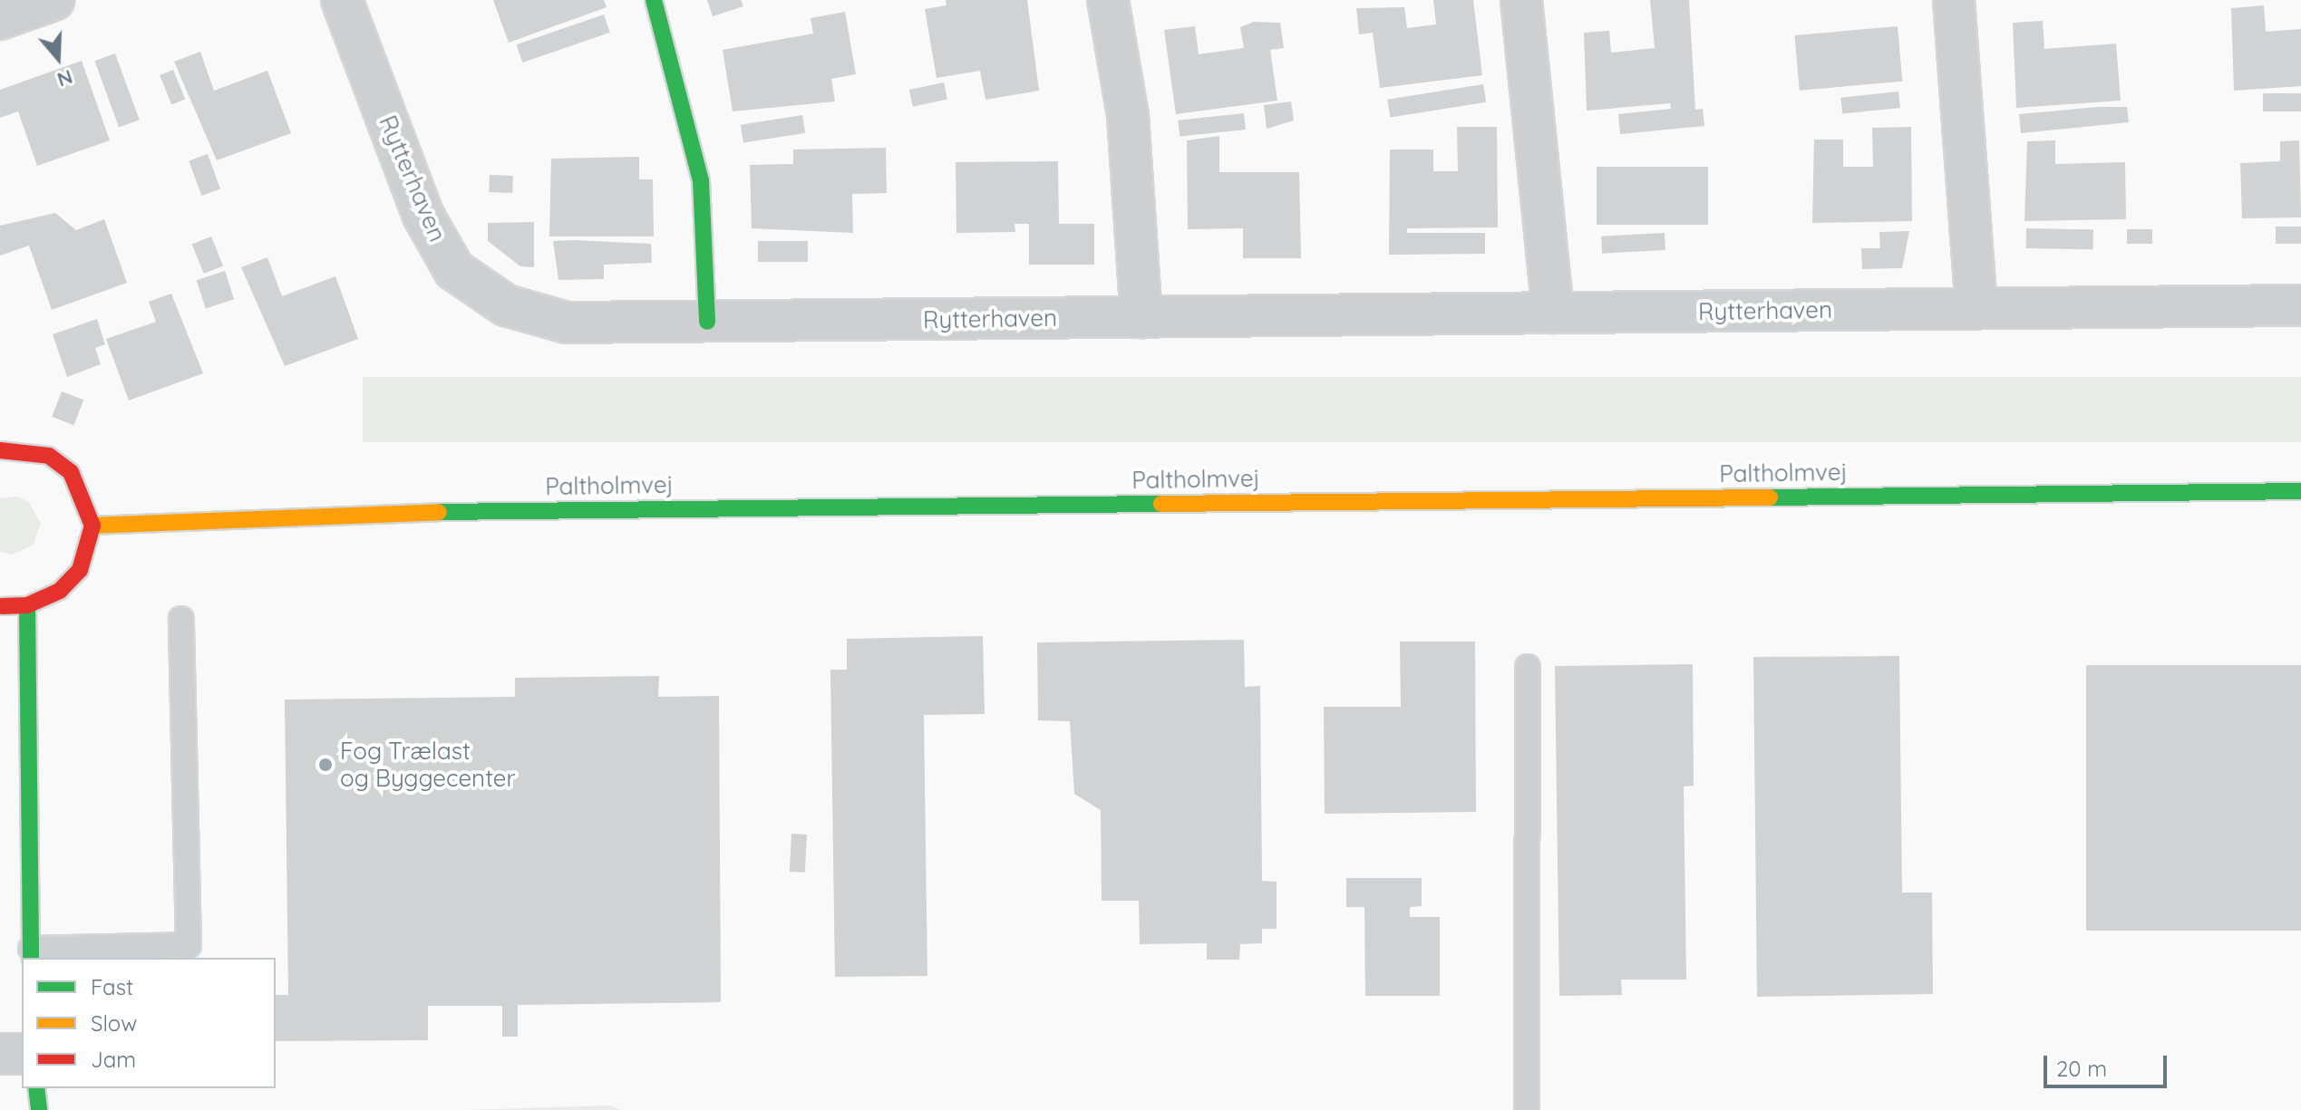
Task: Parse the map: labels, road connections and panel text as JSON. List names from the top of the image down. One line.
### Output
{"streets":{"street":["Rytterhaven","Paltholmvej"]},"places":["Fog Trælast og Byggecenter"],"legend":["Fast","Slow","Jam"],"scale_bar":"20 m","north":"bottom"}
